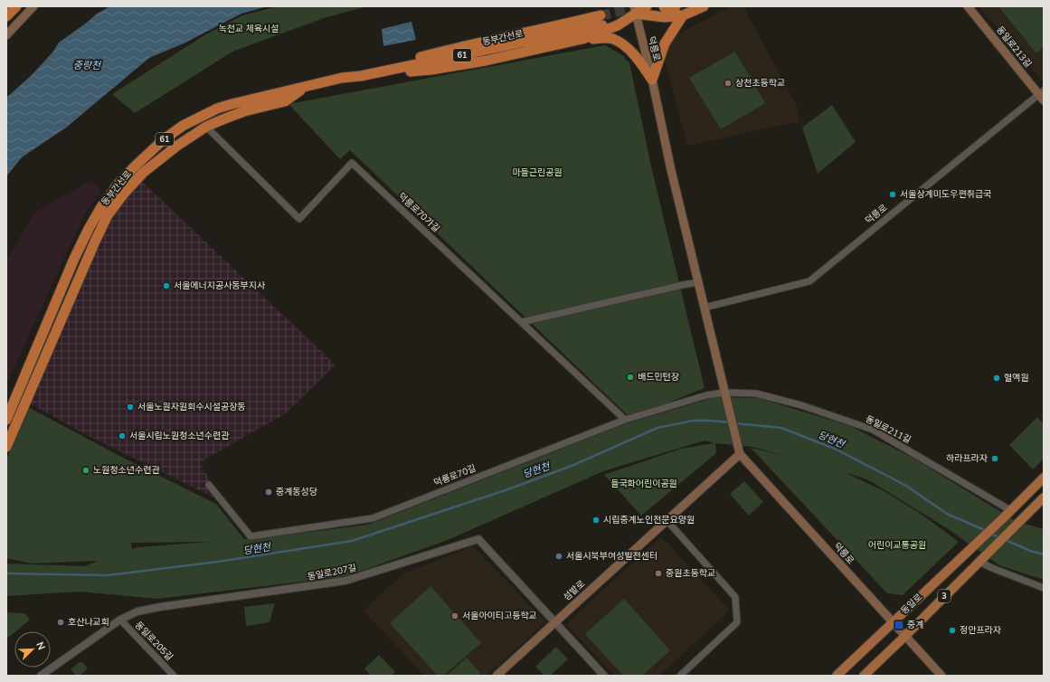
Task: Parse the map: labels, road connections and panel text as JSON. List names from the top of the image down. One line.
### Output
{"streets":{"highway":["동부간선로","61"],"main road":["동일로213길","덕릉로","섬밭로","3","동일로"],"street":["덕릉로70가길","동일로211길","덕릉로70길","동일로207길","동일로205길"]},"crossings":[["동일로213길","덕릉로"],["덕릉로","동일로211길"],["덕릉로","덕릉로70길"],["덕릉로","섬밭로"],["덕릉로","동일로"],["덕릉로70가길","덕릉로70길"],["동일로211길","덕릉로70길"],["동일로211길","3"],["동일로211길","동일로"],["동일로207길","섬밭로"],["동일로207길","동일로205길"],["3","동일로"]],"water":["중랑천","당현천"],"parks":["녹천교 체육시설","마들근린공원","들국화어린이공원","어린이교통공원"],"places":{"other":["상천초등학교","서울상계미도우편취급국","서울에너지공사동부지사","배드민턴장","혈액원","서울노원자원회수시설공장동","서울시립노원청소년수련관","하라프라자","노원청소년수련관","중계동성당","시립중계노인전문요양원","서울시북부여성발전센터","중원초등학교","서울아이티고등학교","호산나교회","정안프라자"],"transit":["중계"]},"north":"top right"}
